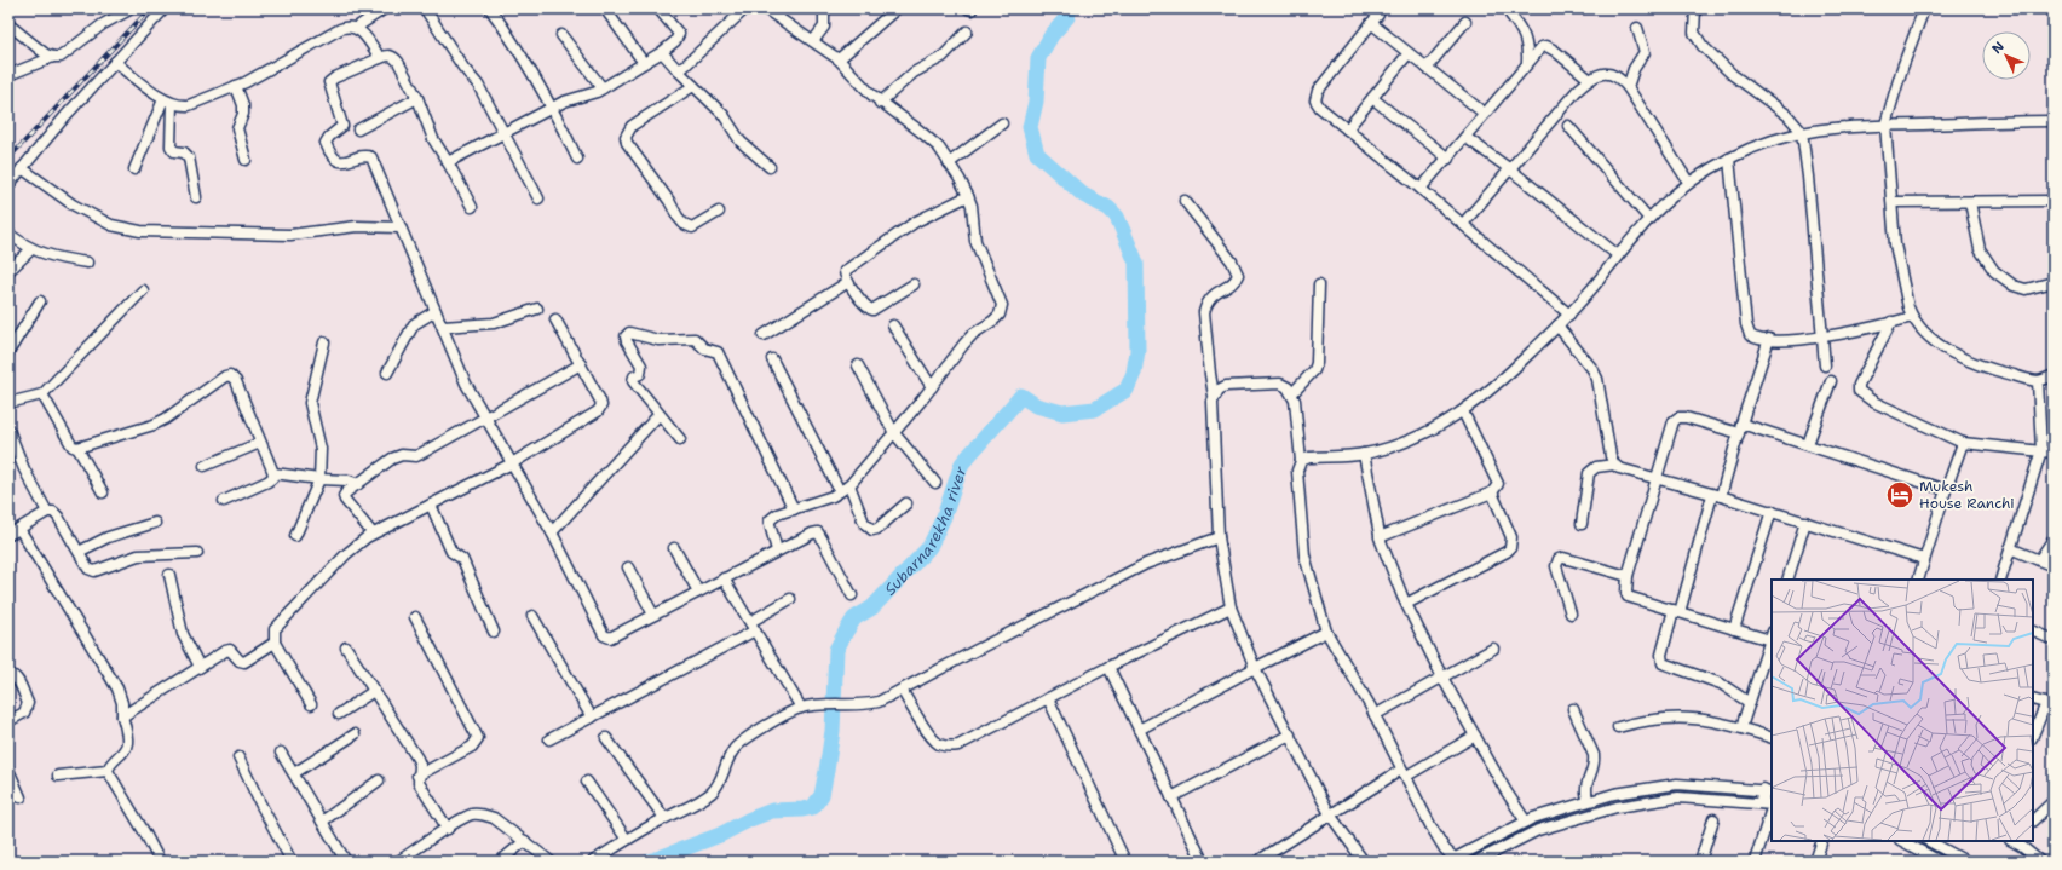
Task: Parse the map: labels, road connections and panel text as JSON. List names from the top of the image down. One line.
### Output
{"water":["Subarnarekha river"],"places":{"hotel":["Mukesh House Ranchi"]},"north":"top left"}
